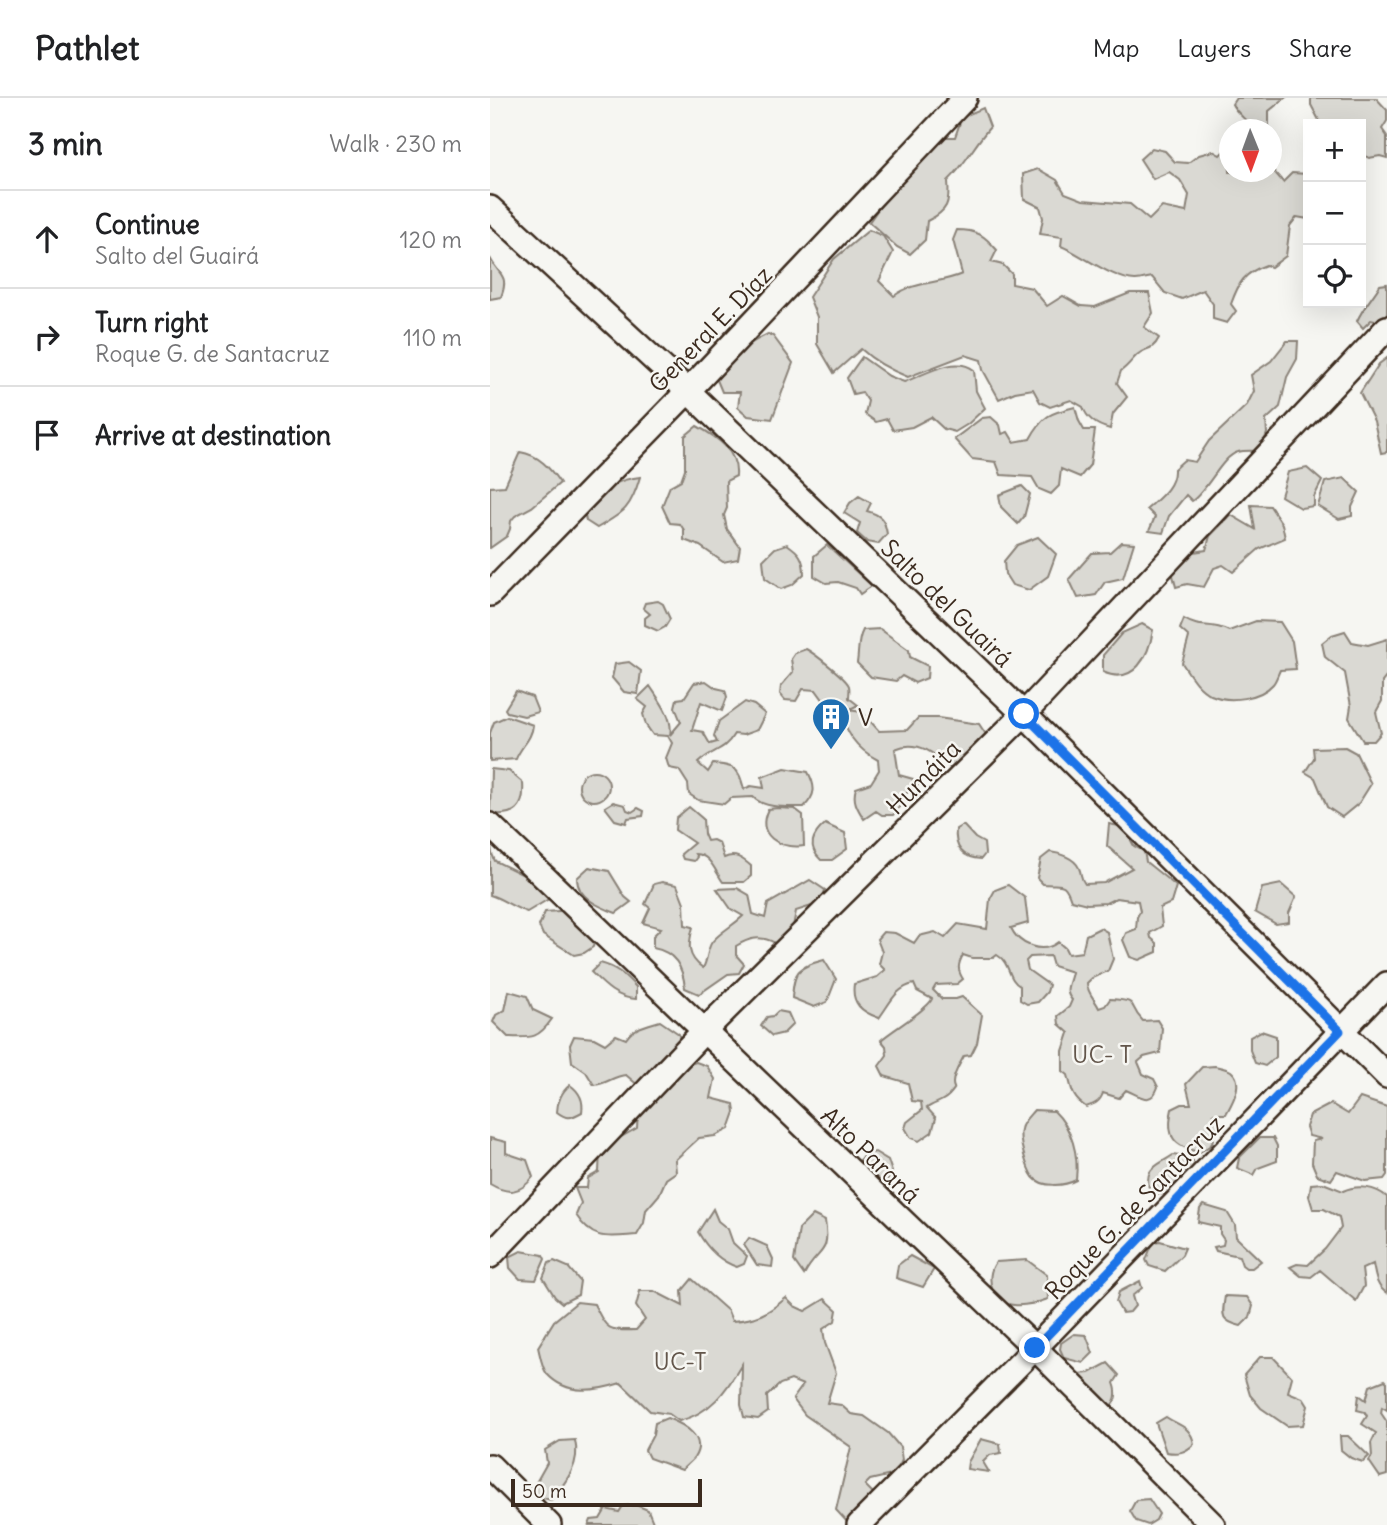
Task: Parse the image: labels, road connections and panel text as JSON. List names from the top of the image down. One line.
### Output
{"streets":{"street":["General E. Díaz","Salto del Guairá","Humáita","Alto Paraná","Roque G. de Santacruz"]},"crossings":[["General E. Díaz","Salto del Guairá"],["Salto del Guairá","Humáita"],["Salto del Guairá","Roque G. de Santacruz"],["Humáita","Alto Paraná"],["Alto Paraná","Roque G. de Santacruz"]],"parks":["UC- T","UC-T"],"places":{"building":["V"]},"scale_bar":"50 m","north":"bottom","page":{"header":"Pathlet","nav":["Map","Layers","Share"],"heading":["3 min","Walk · 230 m"],"map_buttons":["+","−"],"list":[["Continue","Salto del Guairá","120 m"],["Turn right","Roque G. de Santacruz","110 m"],"Arrive at destination"],"scale":"50 m"}}
